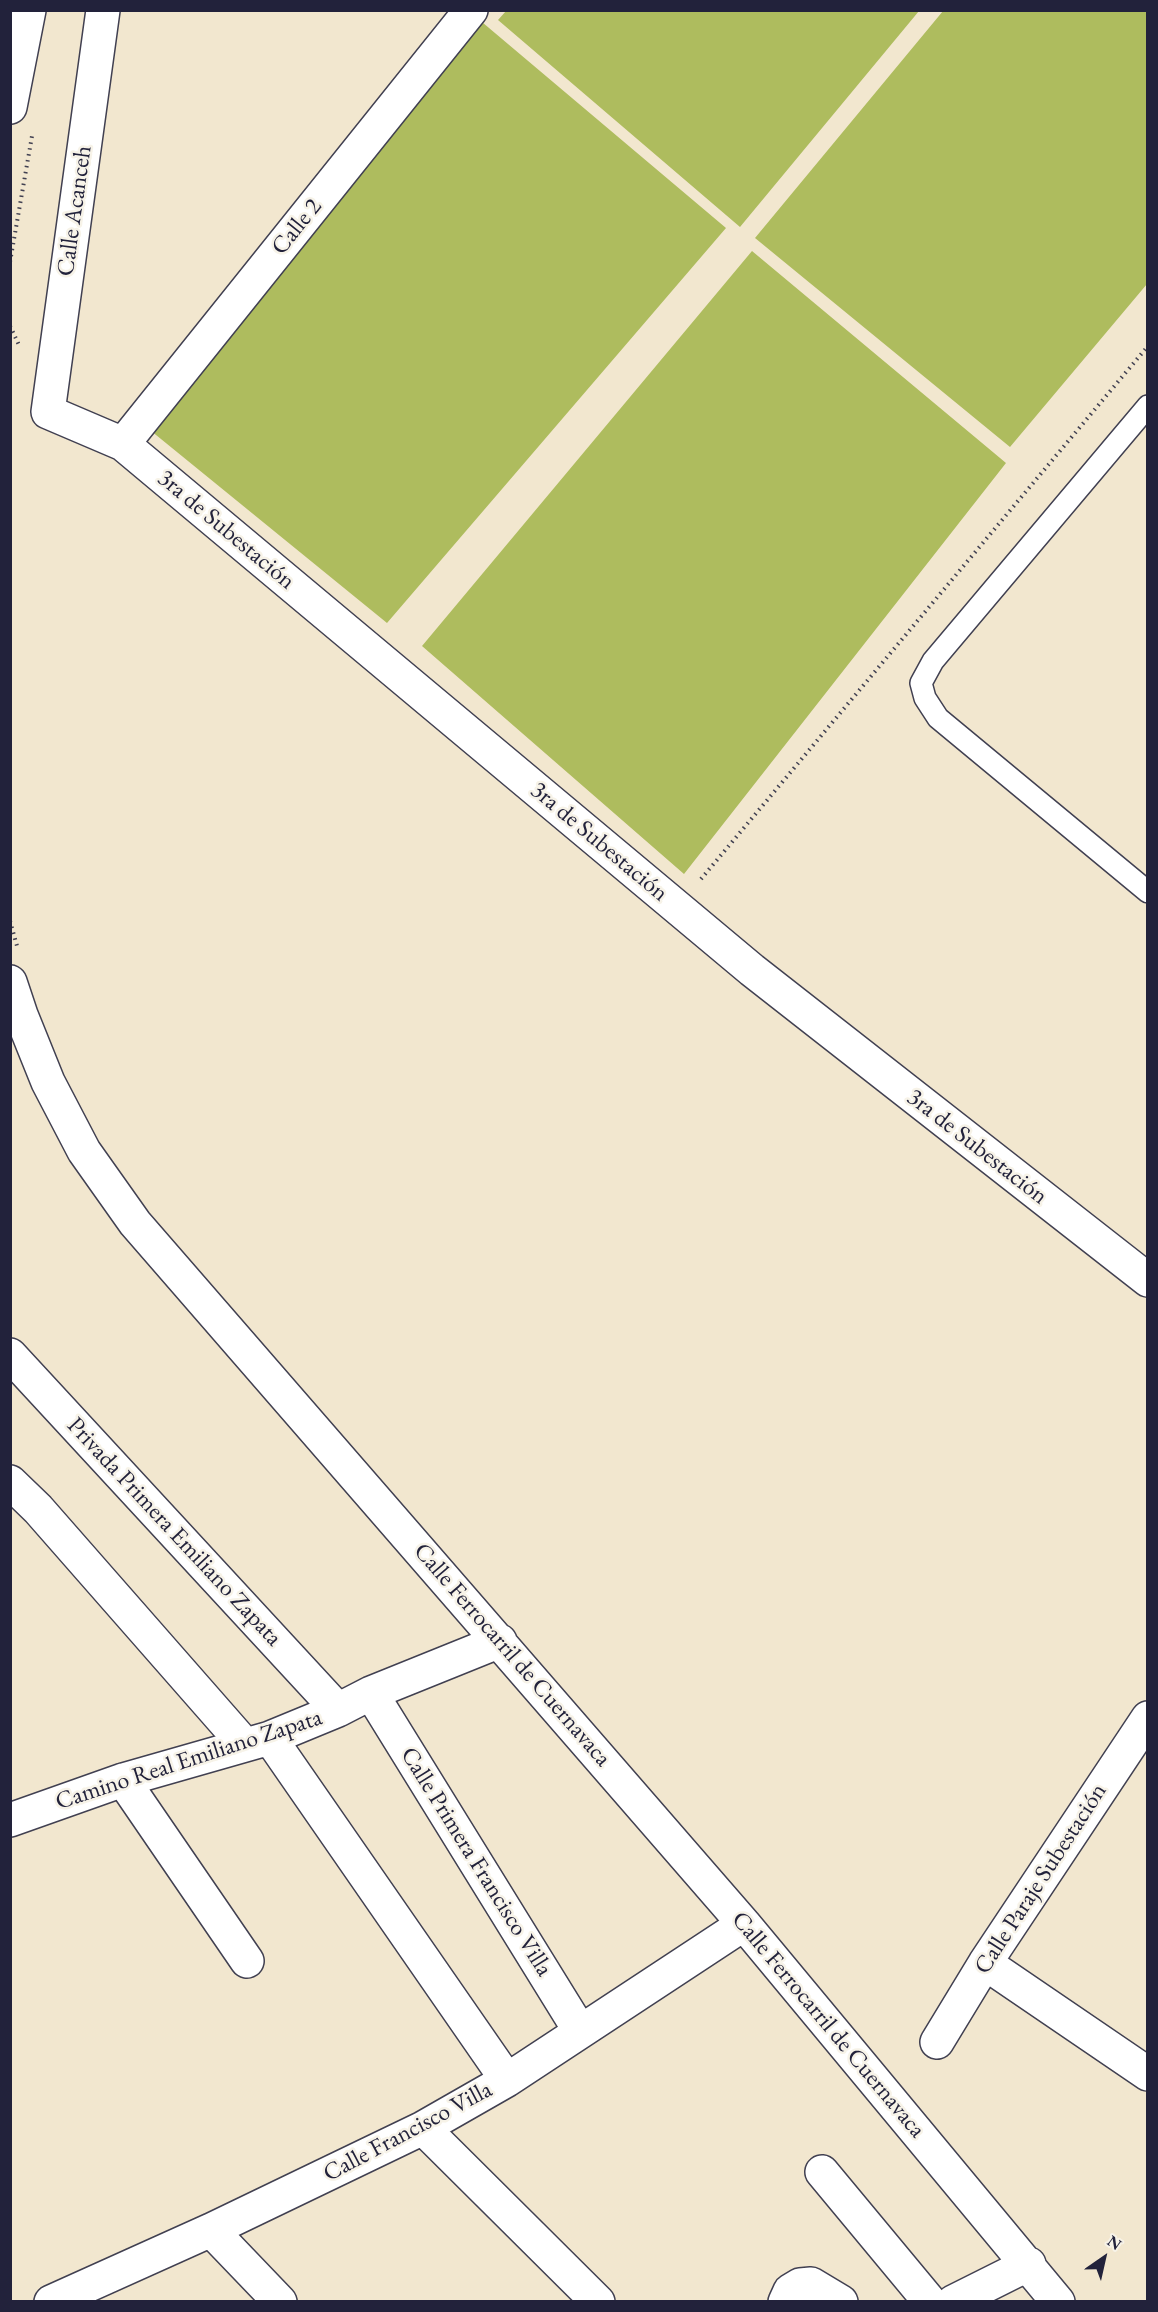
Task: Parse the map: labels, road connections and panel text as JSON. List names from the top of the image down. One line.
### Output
{"streets":{"street":["Calle Acanceh","Calle 2","3ra de Subestación","Privada Primera Emiliano Zapata","Calle Ferrocarril de Cuernavaca","Camino Real Emiliano Zapata","Calle Primera Francisco Villa","Calle Paraje Subestación","Calle Francisco Villa"]},"crossings":[["Calle Acanceh","3ra de Subestación"],["Calle 2","3ra de Subestación"],["Privada Primera Emiliano Zapata","Camino Real Emiliano Zapata"],["Calle Ferrocarril de Cuernavaca","Camino Real Emiliano Zapata"],["Calle Ferrocarril de Cuernavaca","Calle Francisco Villa"],["Camino Real Emiliano Zapata","Calle Primera Francisco Villa"],["Calle Primera Francisco Villa","Calle Francisco Villa"]],"north":"top right"}
